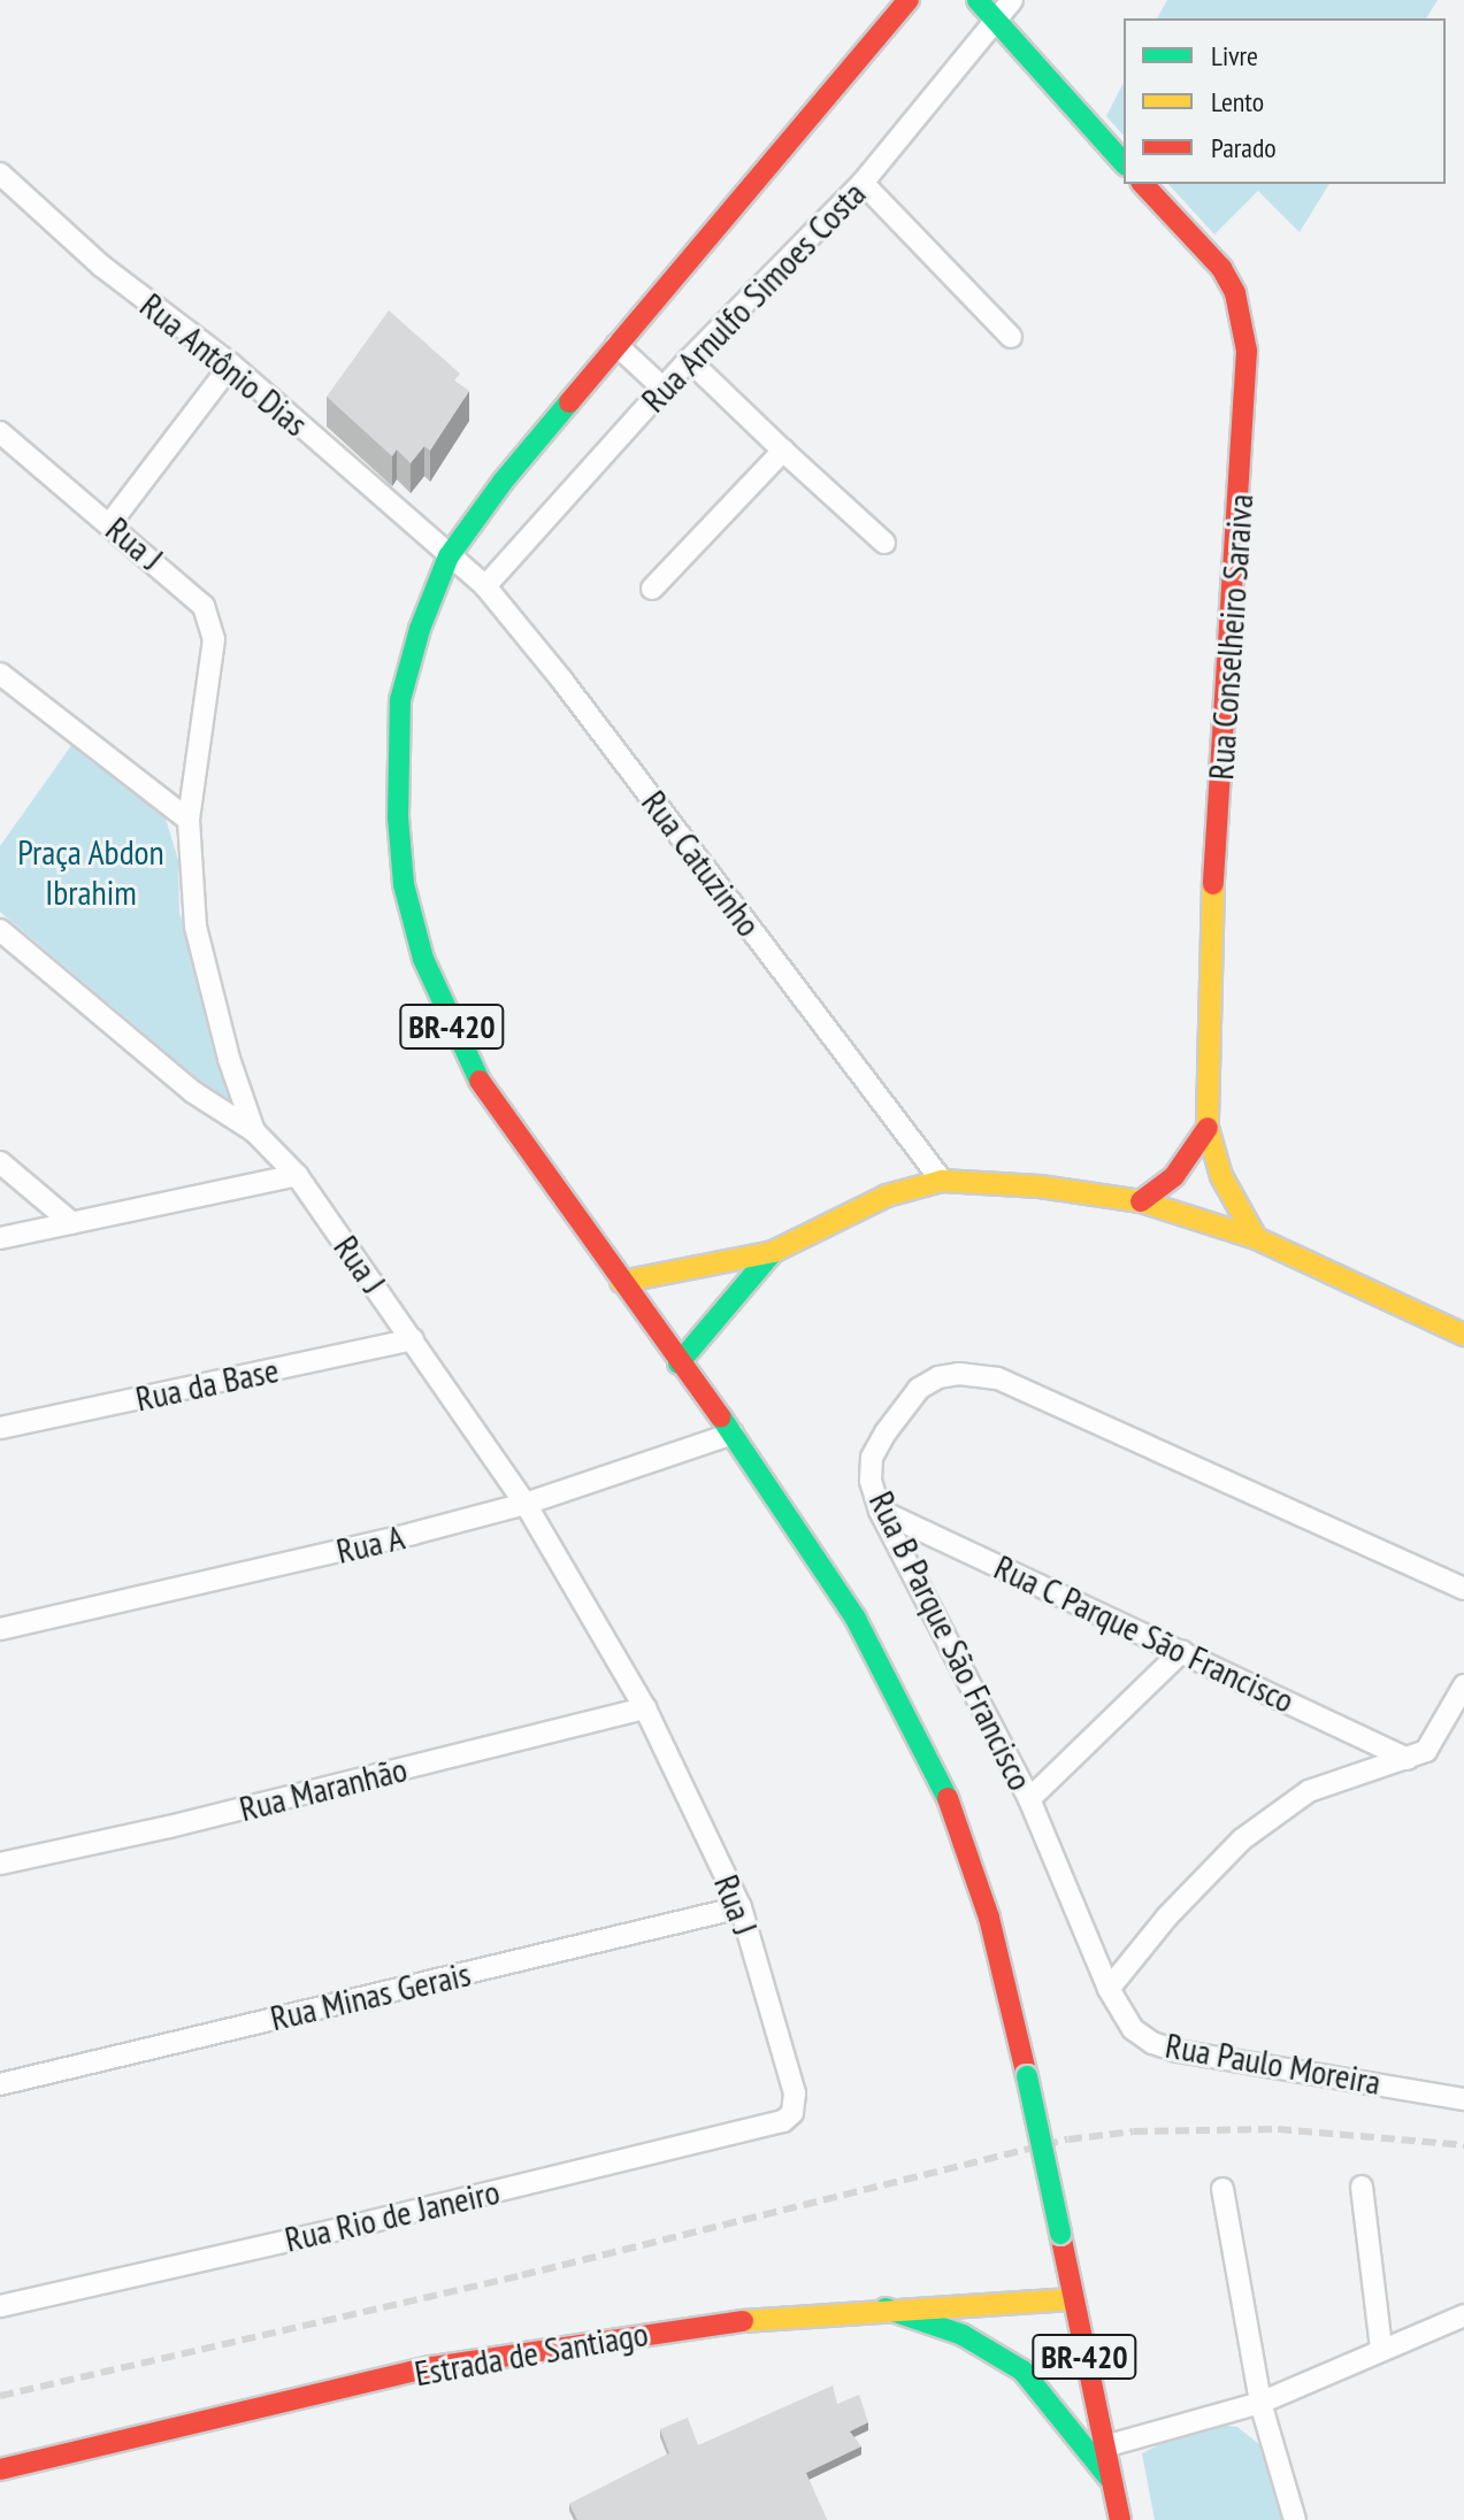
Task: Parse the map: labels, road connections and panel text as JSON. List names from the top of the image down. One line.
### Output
{"streets":{"street":["Rua Arnulfo Simoes Costa","Rua Antônio Dias","Rua J","Rua Conselheiro Saraiva","Rua Catuzinho","BR-420","Rua da Base","Rua A","Rua C Parque São Francisco","Rua B Parque São Francisco","Rua Maranhão","Rua Minas Gerais","Rua Paulo Moreira","Rua Rio de Janeiro","Estrada de Santiago"]},"crossings":[["Rua Arnulfo Simoes Costa","Rua Catuzinho"],["Rua Antônio Dias","Rua Catuzinho"],["Rua Antônio Dias","BR-420"],["Rua J","Rua da Base"],["Rua J","Rua A"],["Rua J","Rua Maranhão"],["Rua J","Rua Minas Gerais"],["Rua J","Rua Rio de Janeiro"],["Rua Catuzinho","BR-420"],["BR-420","Rua A"],["BR-420","Estrada de Santiago"],["Rua C Parque São Francisco","Rua B Parque São Francisco"],["Rua B Parque São Francisco","Rua Paulo Moreira"]],"parks":["Praça Abdon Ibrahim"],"legend":["Livre","Lento","Parado"]}
